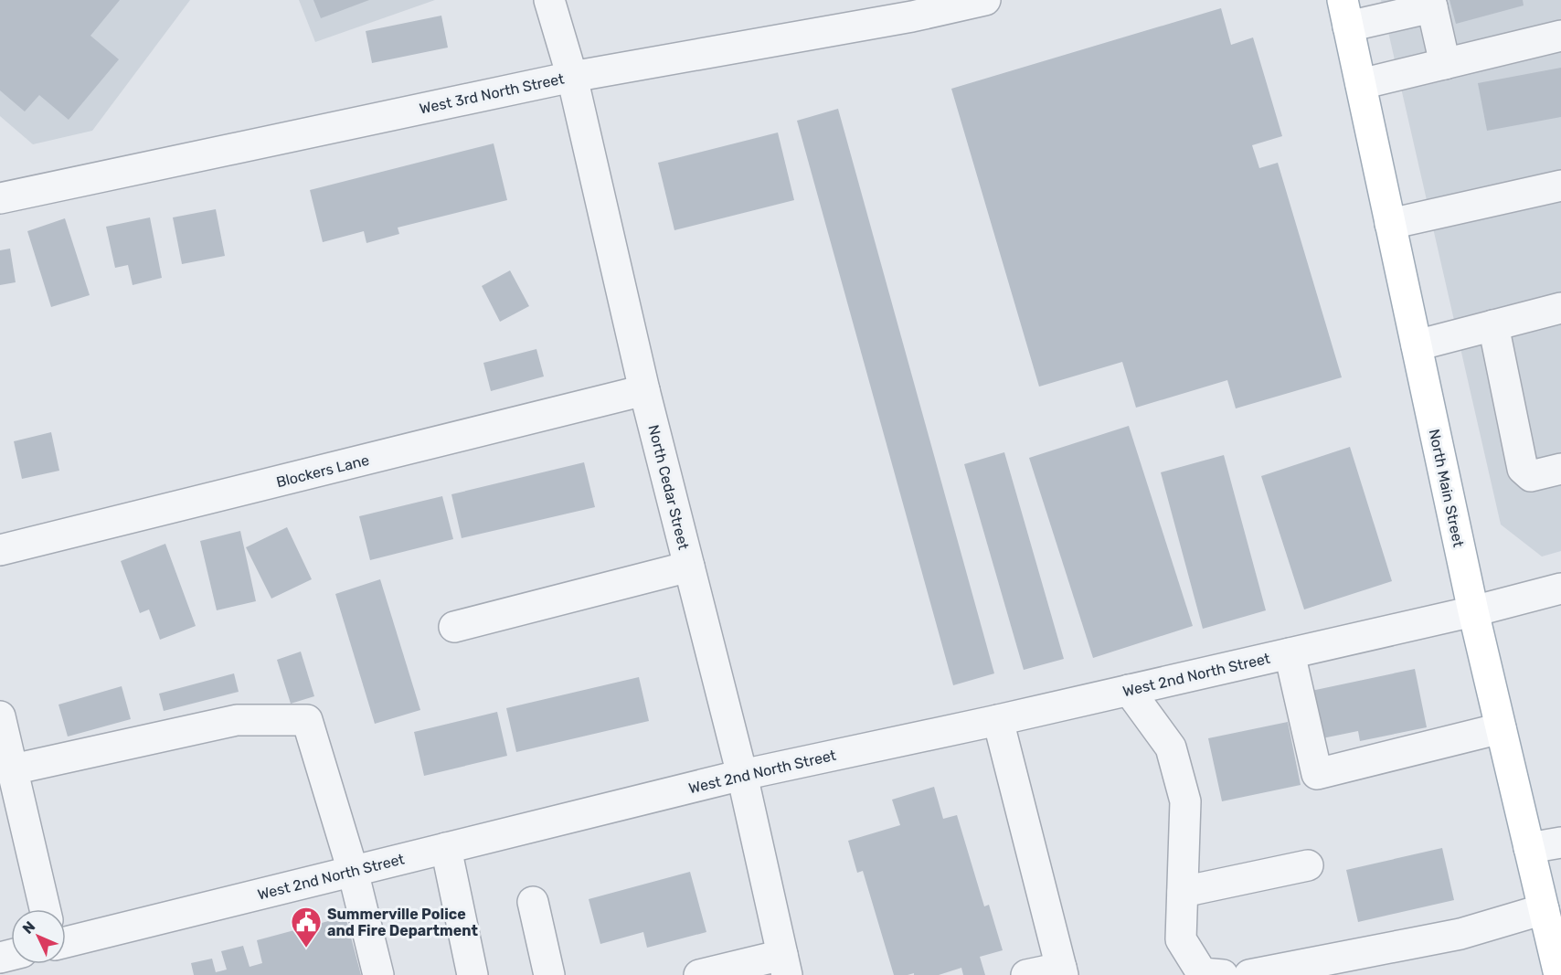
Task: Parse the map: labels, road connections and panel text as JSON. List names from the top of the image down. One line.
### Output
{"streets":{"main road":["North Main Street"],"street":["West 3rd North Street","Blockers Lane","North Cedar Street","West 2nd North Street"]},"crossings":[["West 3rd North Street","North Cedar Street"],["Blockers Lane","North Cedar Street"],["North Cedar Street","West 2nd North Street"],["North Main Street","West 2nd North Street"]],"places":{"public building":["Summerville Police and Fire Department"]},"north":"top left"}
